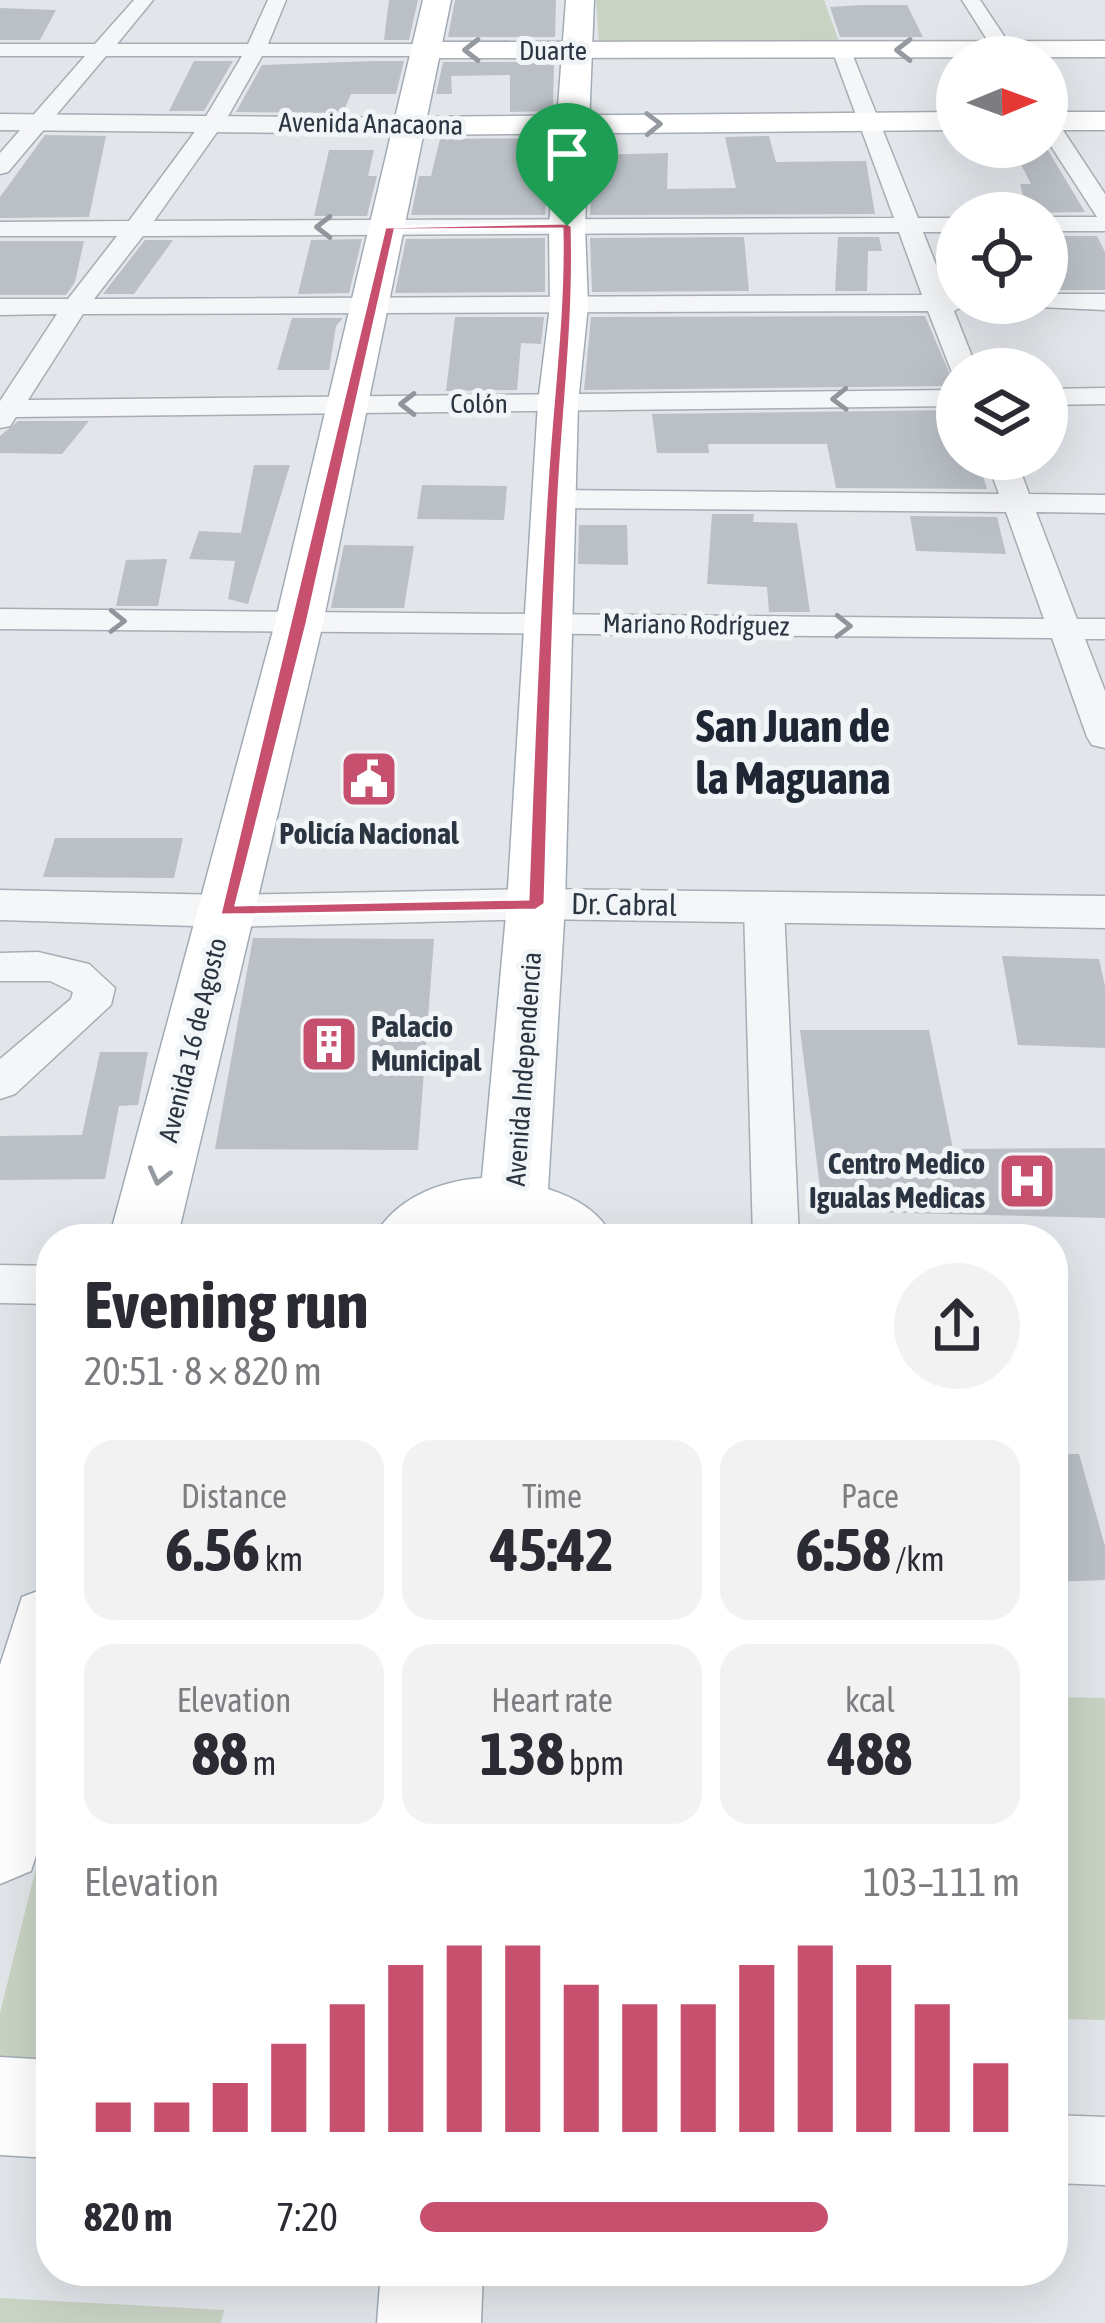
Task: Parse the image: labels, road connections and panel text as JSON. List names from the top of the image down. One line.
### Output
{"streets":{"main road":["Duarte","Avenida Anacaona","Avenida 16 de Agosto","Avenida Independencia"],"street":["Colón","Mariano Rodríguez","Dr. Cabral"]},"crossings":[["Duarte","Avenida 16 de Agosto"],["Duarte","Avenida Independencia"],["Avenida Anacaona","Avenida 16 de Agosto"],["Avenida Anacaona","Avenida Independencia"],["Colón","Avenida 16 de Agosto"],["Colón","Avenida Independencia"],["Mariano Rodríguez","Avenida 16 de Agosto"],["Mariano Rodríguez","Avenida Independencia"],["Dr. Cabral","Avenida 16 de Agosto"],["Dr. Cabral","Avenida Independencia"]],"districts":["San Juan de la Maguana"],"places":{"public building":["Policía Nacional"],"building":["Palacio Municipal"],"hospital":["Centro Medico Igualas Medicas"]},"north":"right","page":{"heading":["Evening run","20:51 · 8 × 820 m"],"stats":[["Distance","6.56 km"],["Time","45:42"],["Pace","6:58 /km"],["Elevation","88 m"],["Heart rate","138 bpm"],["kcal","488"]],"chart":["Elevation","103–111 m"],"list":[{"name":"820 m","note":"7:20"}]}}
